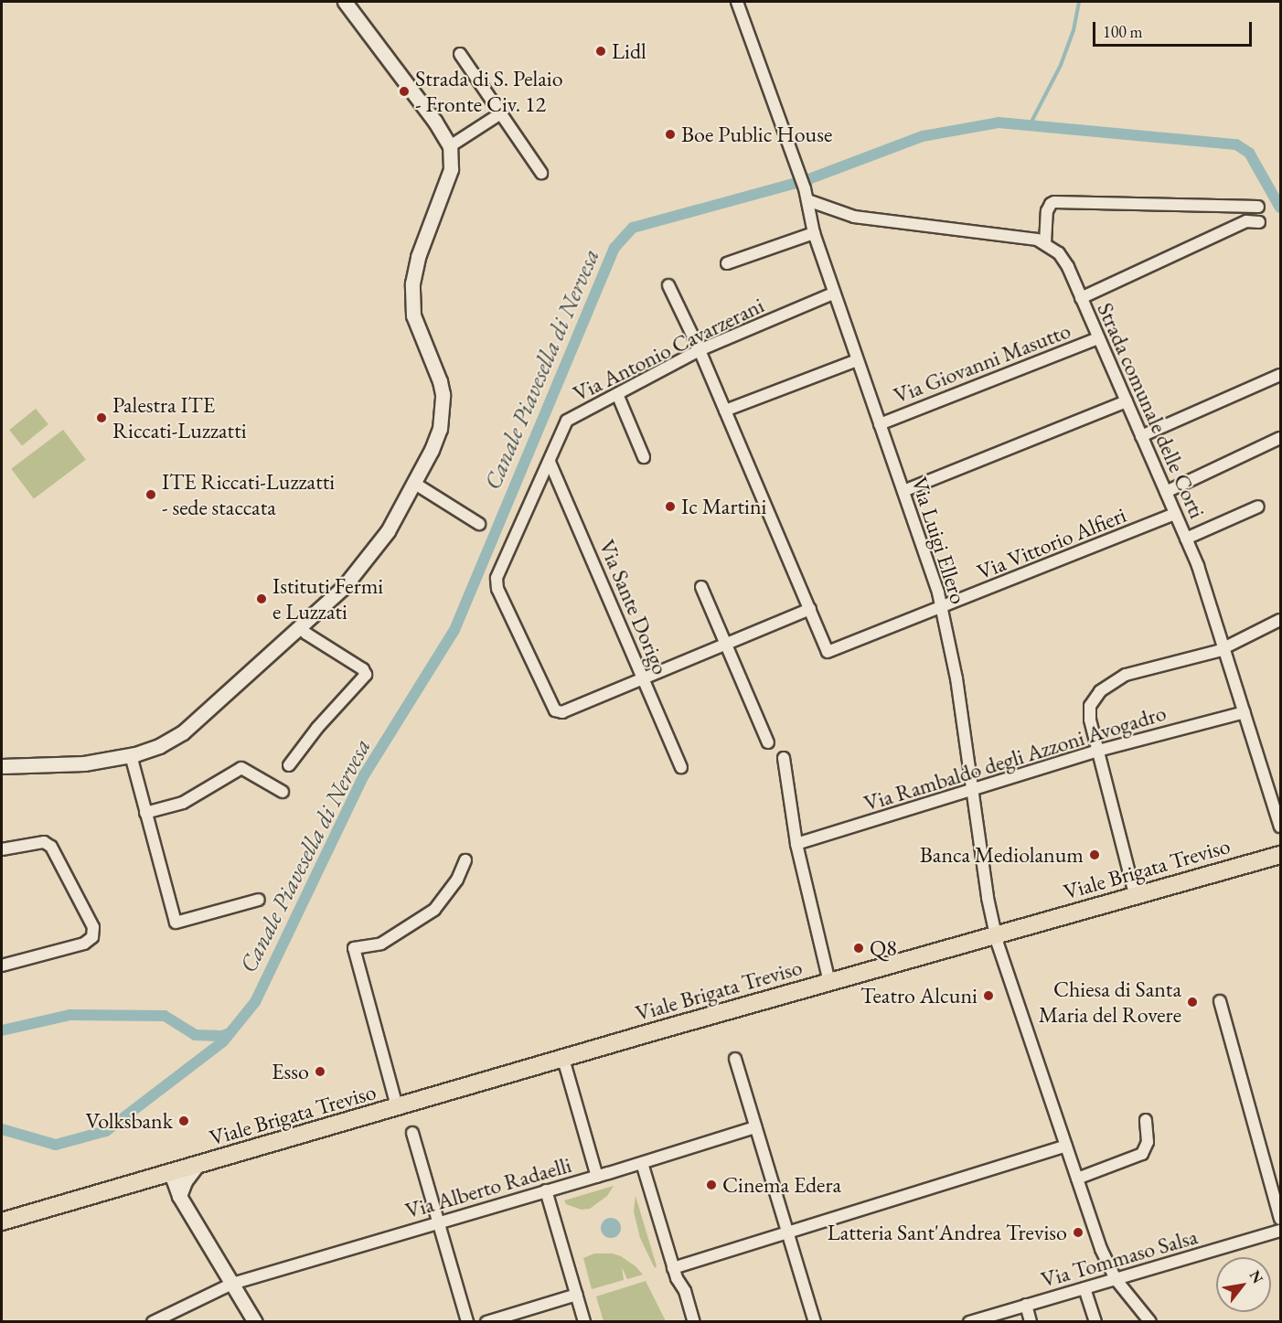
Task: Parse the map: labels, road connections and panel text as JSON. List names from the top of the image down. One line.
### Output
{"streets":{"main road":["Viale Brigata Treviso"],"street":["Via Antonio Cavarzerani","Via Giovanni Masutto","Strada comunale delle Corti","Via Luigi Ellero","Via Vittorio Alfieri","Via Sante Dorigo","Via Rambaldo degli Azzoni Avogadro","Via Alberto Radaelli","Via Tommaso Salsa"]},"crossings":[["Via Antonio Cavarzerani","Via Luigi Ellero"],["Via Antonio Cavarzerani","Via Sante Dorigo"],["Via Giovanni Masutto","Strada comunale delle Corti"],["Via Giovanni Masutto","Via Luigi Ellero"],["Strada comunale delle Corti","Via Vittorio Alfieri"],["Strada comunale delle Corti","Via Rambaldo degli Azzoni Avogadro"],["Via Luigi Ellero","Via Vittorio Alfieri"],["Via Luigi Ellero","Via Rambaldo degli Azzoni Avogadro"],["Via Luigi Ellero","Viale Brigata Treviso"],["Via Luigi Ellero","Via Tommaso Salsa"]],"water":["Canale Piavesella di Nervesa"],"places":["Lidl","Strada di S. Pelaio - Fronte Civ. 12","Boe Public House","Palestra ITE Riccati-Luzzatti","ITE Riccati-Luzzatti - sede staccata","Ic Martini","Istituti Fermi e Luzzati","Banca Mediolanum","Q8","Teatro Alcuni","Chiesa di Santa Maria del Rovere","Esso","Volksbank","Cinema Edera","Latteria Sant'Andrea Treviso"],"scale_bar":"100 m","north":"top right"}
